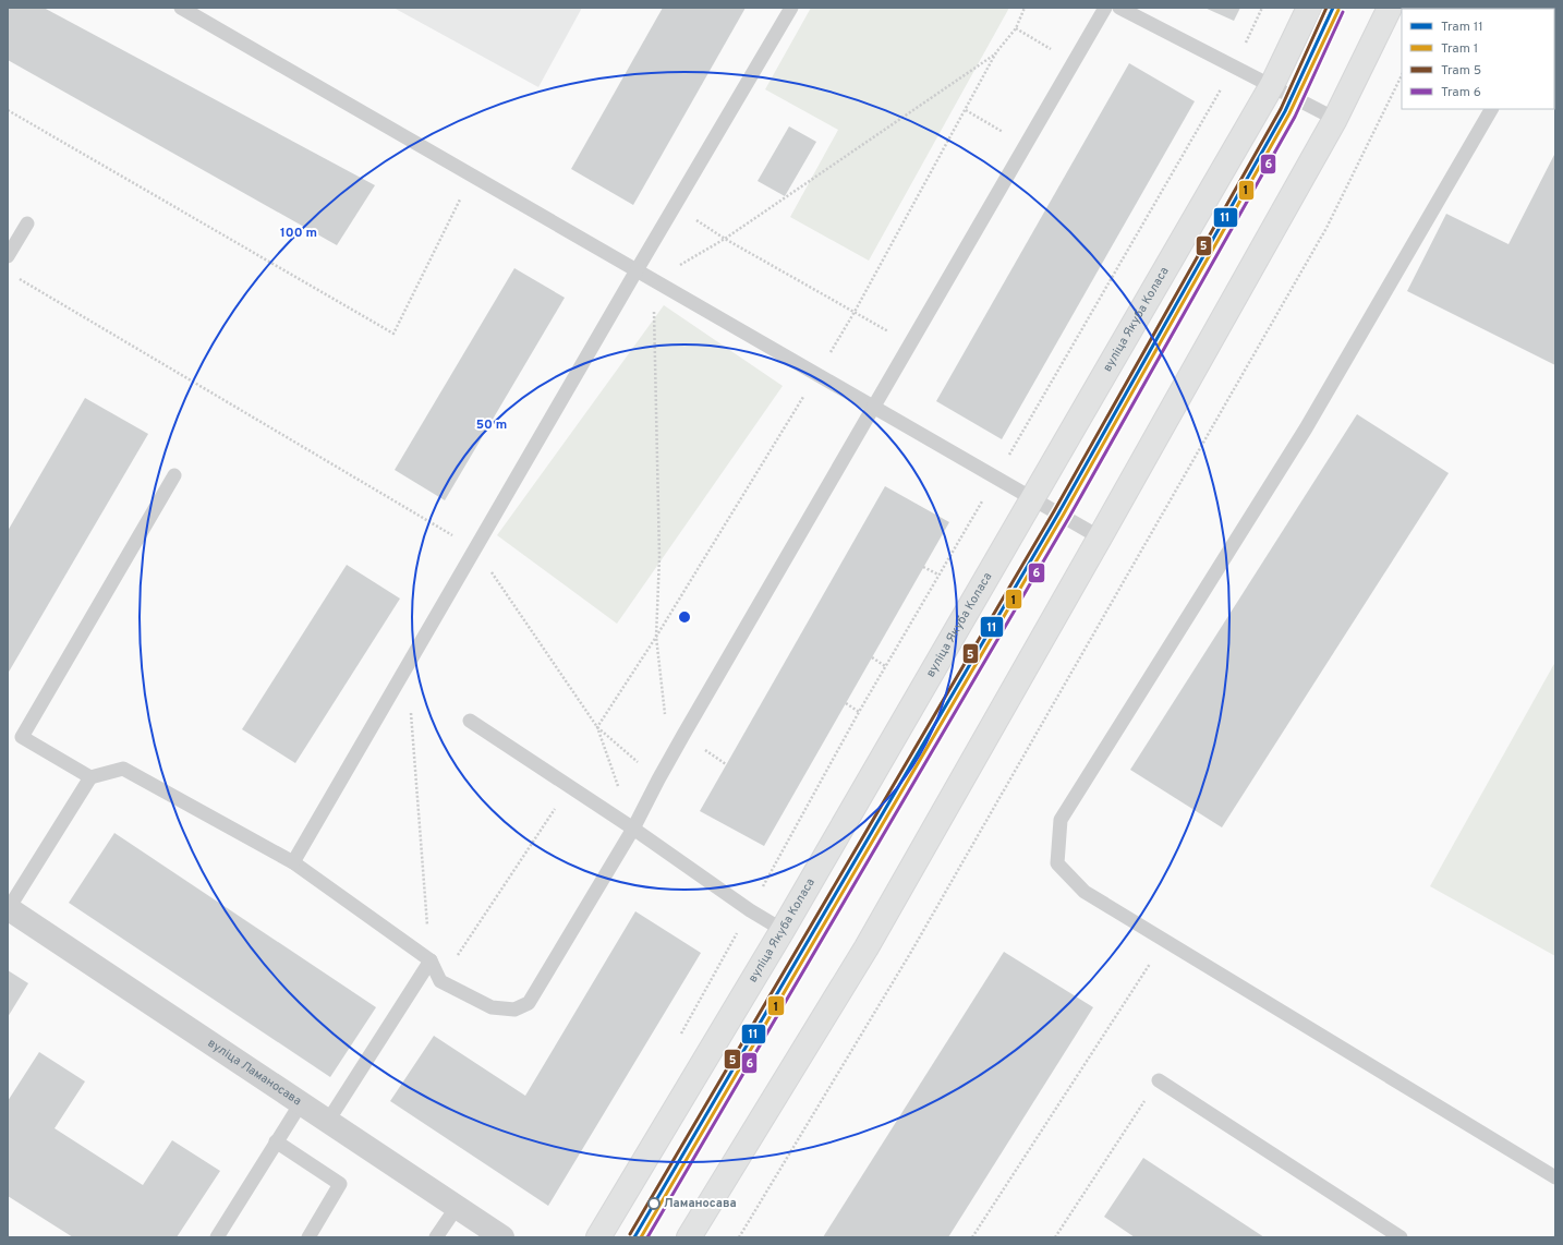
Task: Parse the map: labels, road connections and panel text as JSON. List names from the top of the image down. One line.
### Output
{"streets":{"main road":["вуліца Якуба Коласа"],"street":["вуліца Ламаносава"]},"places":["Ламаносава"],"lines":["tram line 11","tram line 5","tram line 1","tram line 6"],"legend":["Tram 11","Tram 1","Tram 5","Tram 6"],"rings":["100 m","50 m"]}
